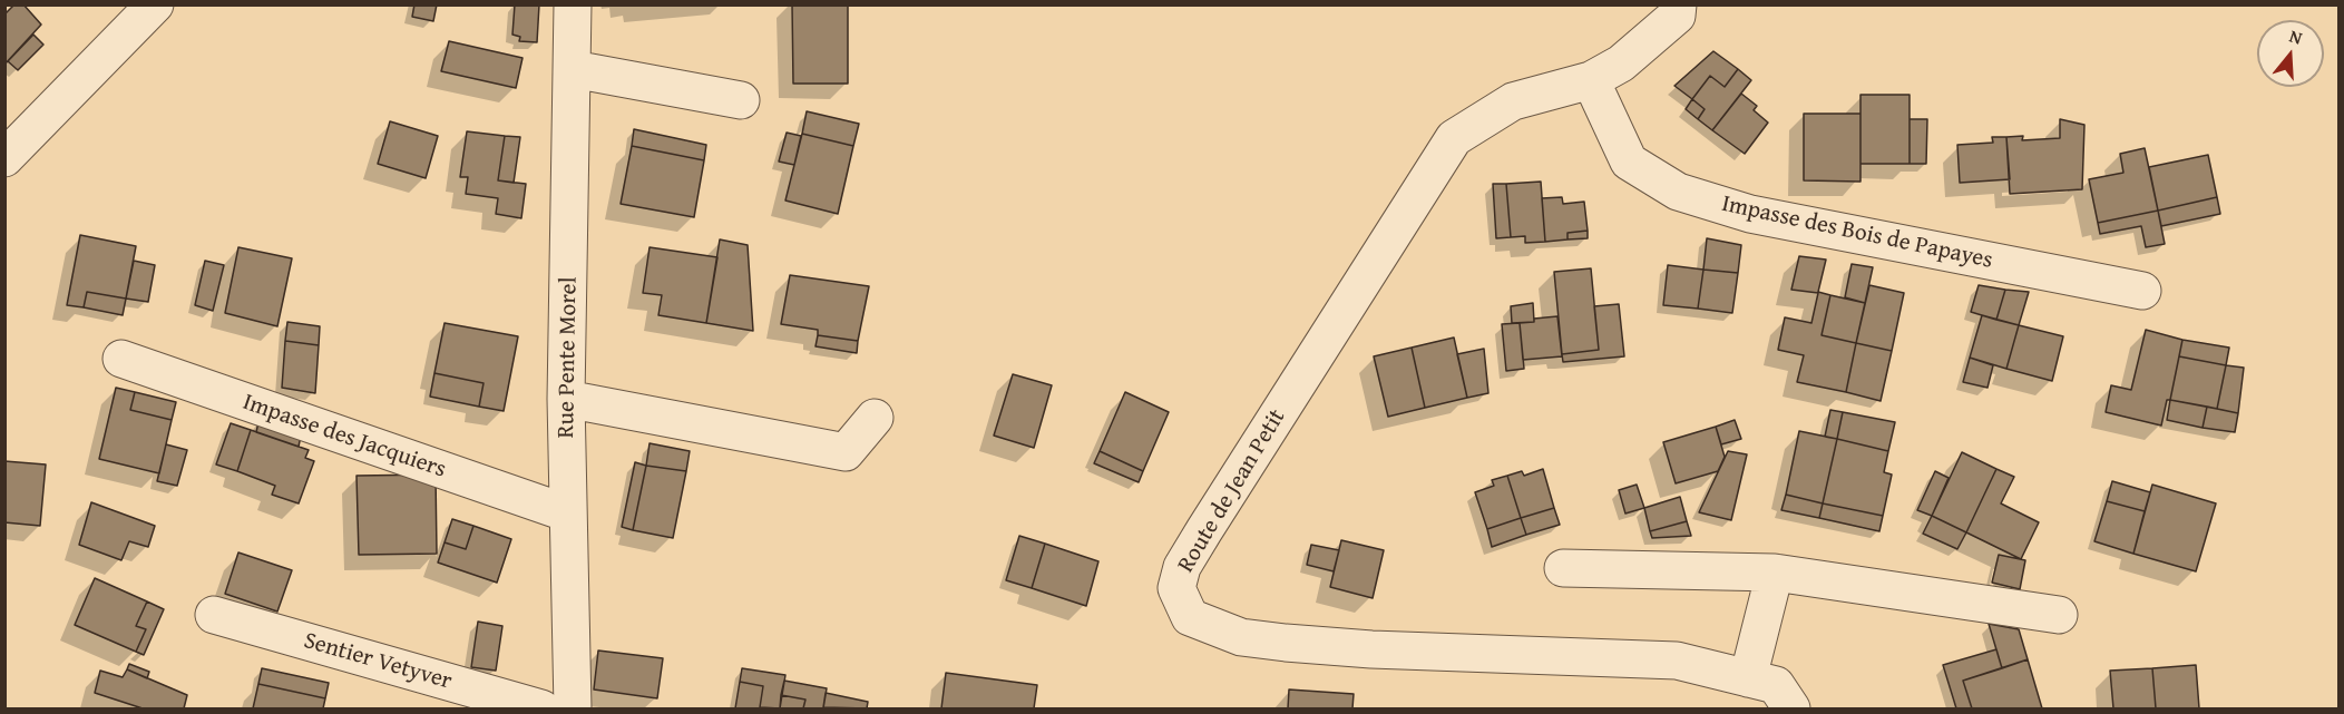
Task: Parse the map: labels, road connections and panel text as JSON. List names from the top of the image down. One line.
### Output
{"streets":{"street":["Impasse des Bois de Papayes","Rue Pente Morel","Impasse des Jacquiers","Route de Jean Petit","Sentier Vetyver"]},"crossings":[["Impasse des Bois de Papayes","Route de Jean Petit"],["Rue Pente Morel","Impasse des Jacquiers"]],"north":"top"}
